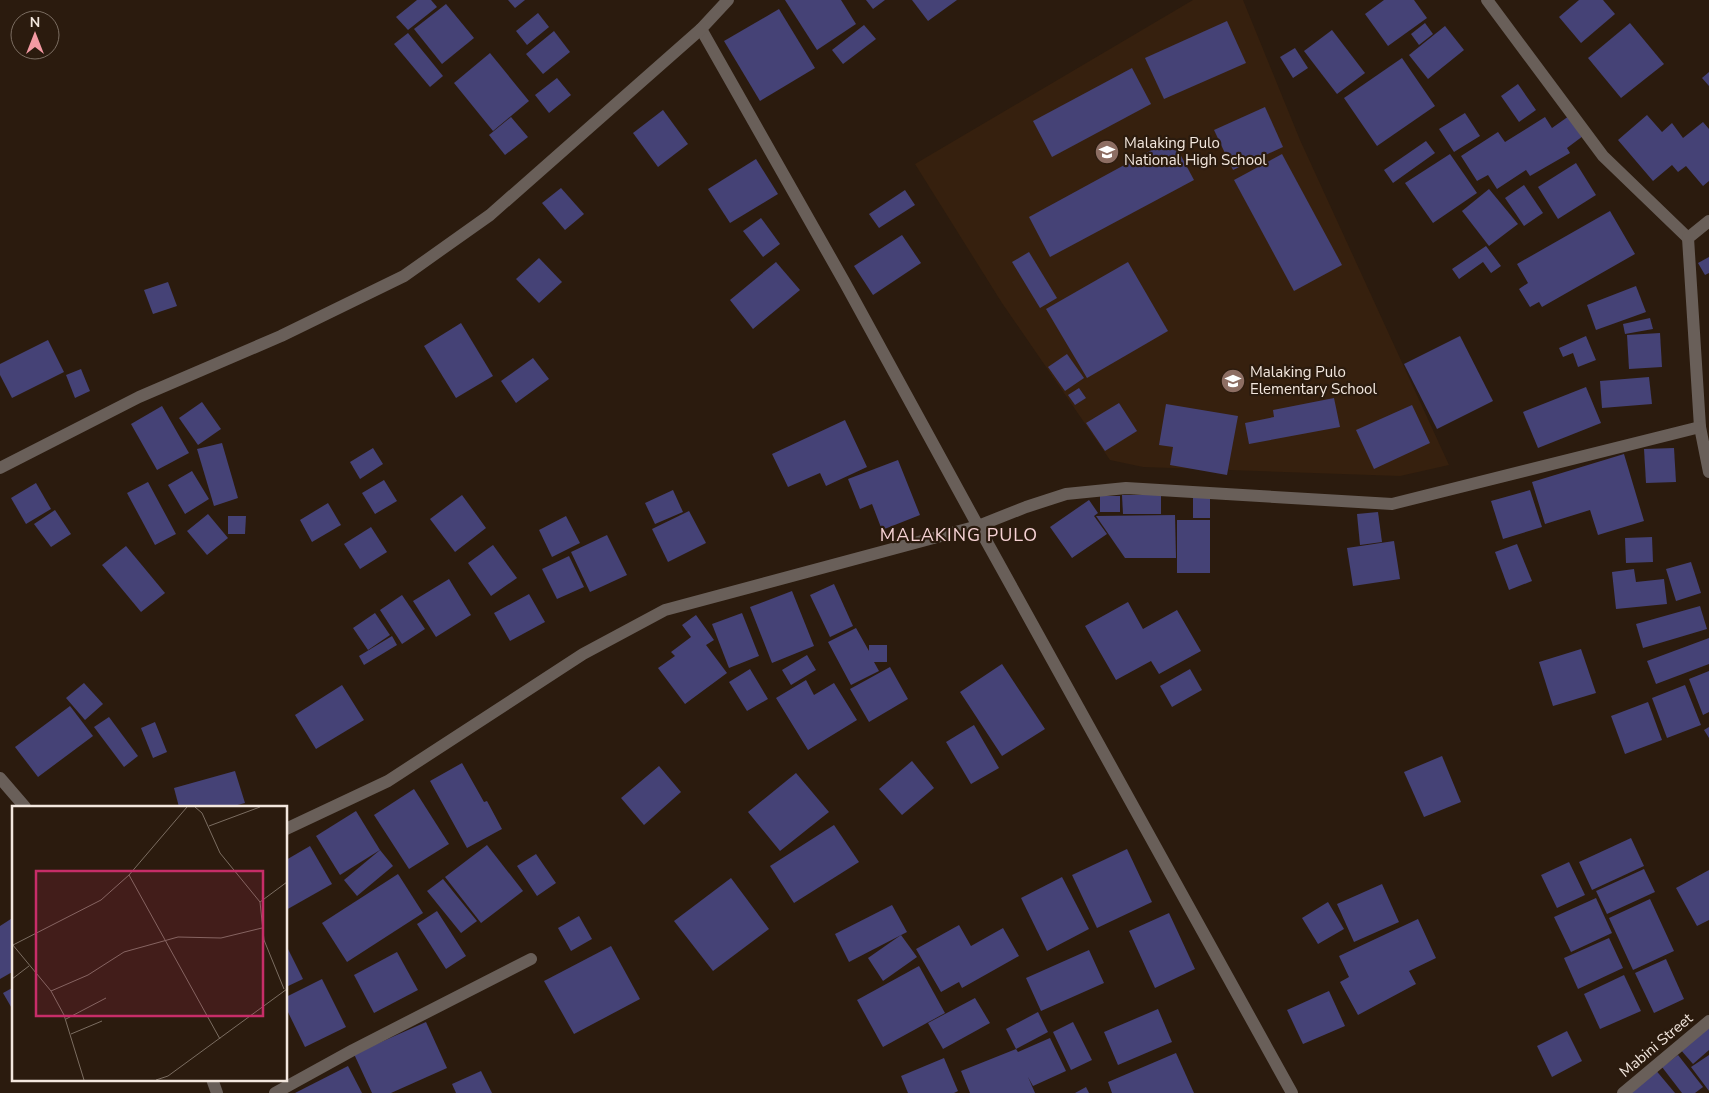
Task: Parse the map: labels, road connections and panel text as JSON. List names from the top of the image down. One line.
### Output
{"streets":{"street":["Mabini Street"]},"districts":["MALAKING PULO"],"places":{"school or university":["Malaking Pulo National High School","Malaking Pulo Elementary School"]},"north":"top"}
